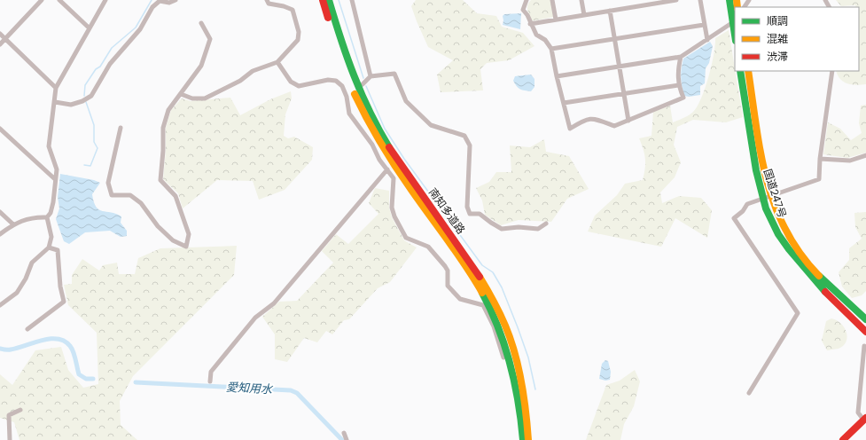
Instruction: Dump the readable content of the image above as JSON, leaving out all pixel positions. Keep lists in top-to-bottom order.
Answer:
{
  "streets": {
    "main road": ["国道247号", "南知多道路"]
  },
  "water": ["愛知用水"],
  "legend": ["順調", "混雑", "渋滞"]
}
